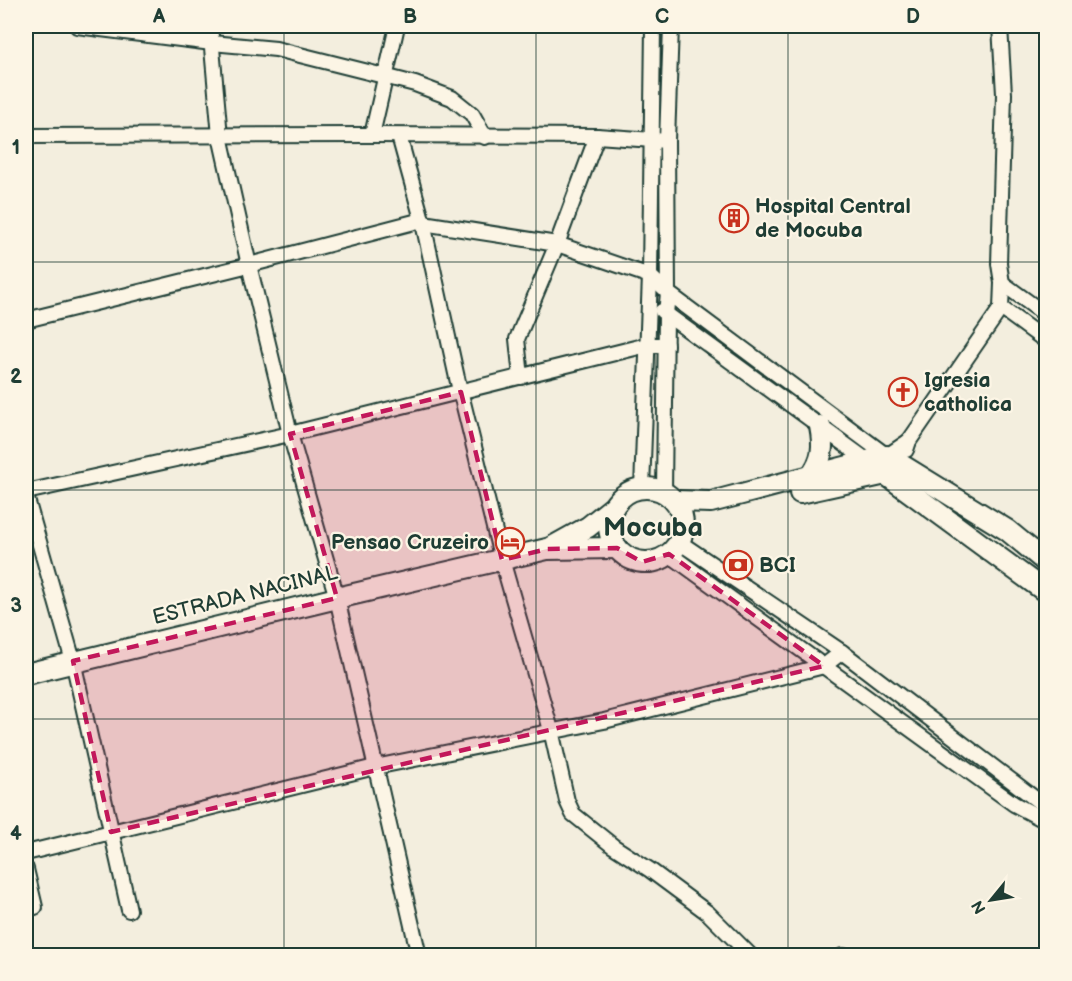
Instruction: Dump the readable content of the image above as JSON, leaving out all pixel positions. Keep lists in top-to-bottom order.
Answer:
{
  "streets": {
    "highway": ["ESTRADA NACINAL"]
  },
  "districts": ["Mocuba"],
  "places": {
    "building": ["Hospital Central de Mocuba"],
    "church": ["Igresia catholica"],
    "hotel": ["Pensao Cruzeiro"],
    "bank": ["BCI"]
  },
  "north": "bottom left",
  "grid": {
    "columns": [
      "A",
      "B",
      "C",
      "D"
    ],
    "rows": [
      "1",
      "2",
      "3",
      "4"
    ]
  }
}
